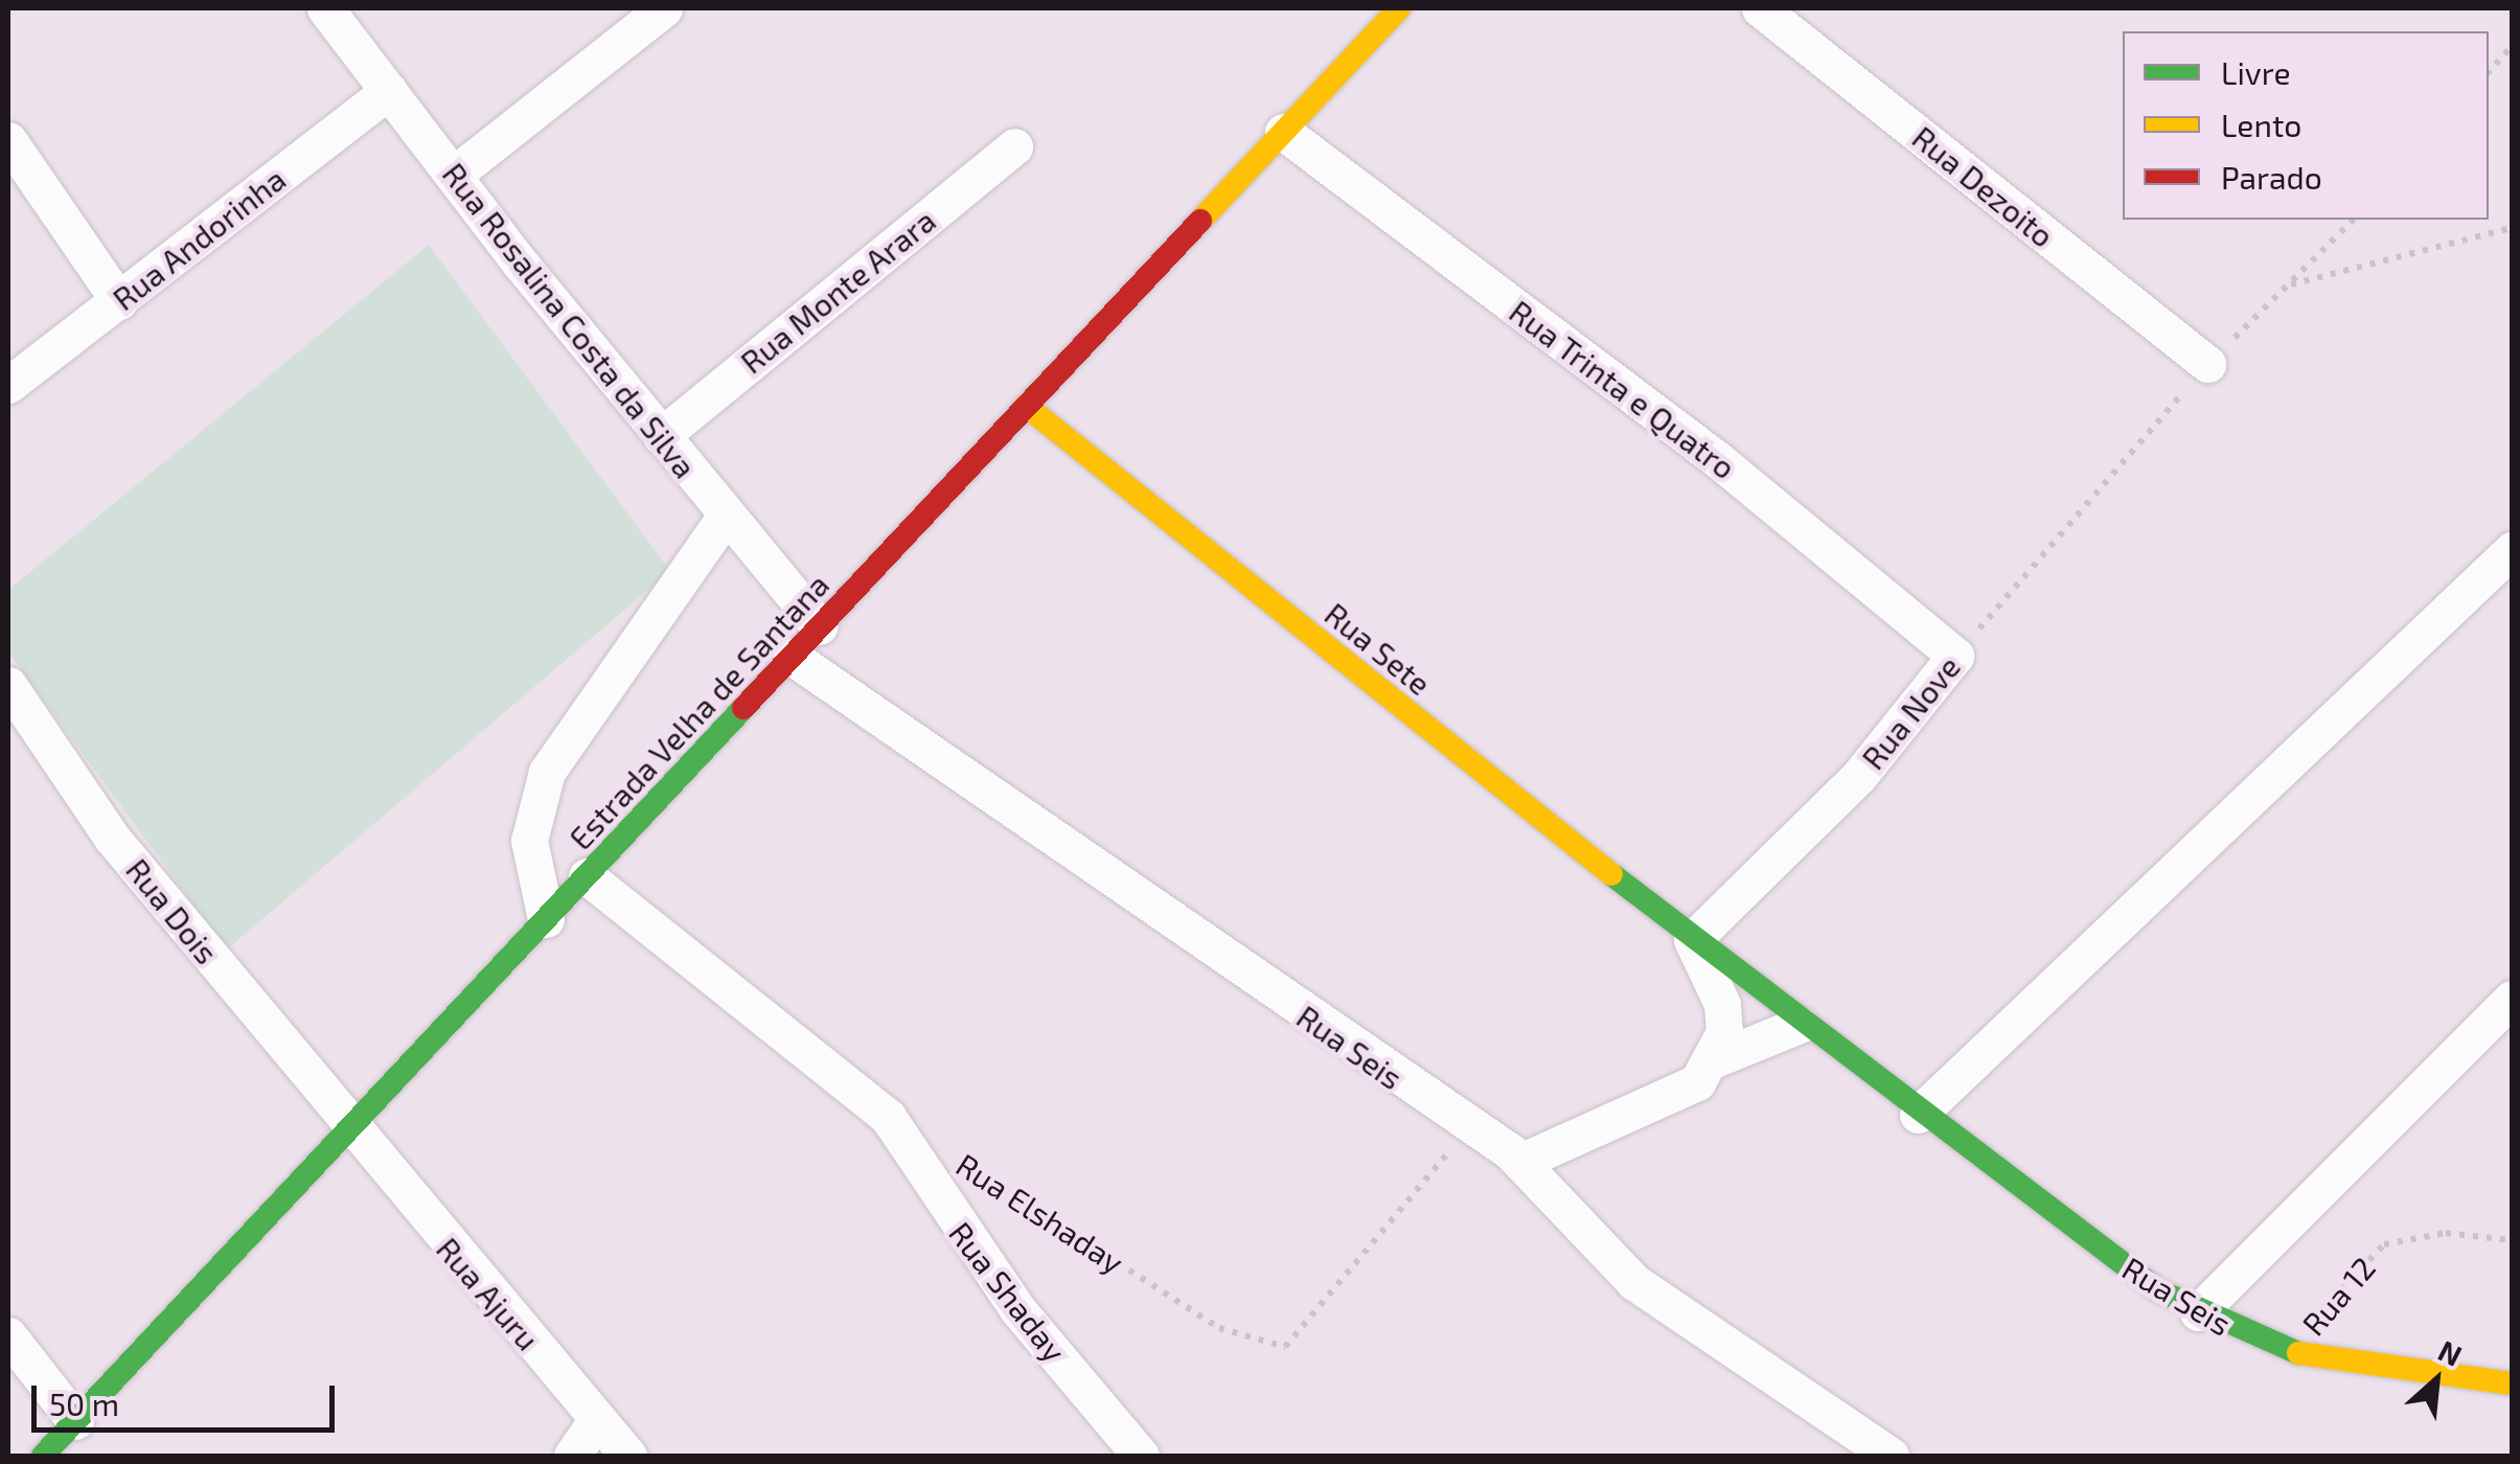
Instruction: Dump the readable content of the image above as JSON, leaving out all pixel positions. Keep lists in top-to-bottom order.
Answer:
{
  "streets": {
    "street": [
      "Rua Dezoito",
      "Rua Andorinha",
      "Rua Monte Arara",
      "Rua Rosalina Costa da Silva",
      "Rua Trinta e Quatro",
      "Rua Sete",
      "Estrada Velha de Santana",
      "Rua Nove",
      "Rua Dois",
      "Rua Seis",
      "Rua Shaday",
      "Rua Ajuru"
    ],
    "path": ["Rua Elshaday", "Rua 12"]
  },
  "crossings": [
    ["Rua Dezoito", "Rua Nove"],
    ["Rua Andorinha", "Rua Rosalina Costa da Silva"],
    ["Rua Monte Arara", "Rua Rosalina Costa da Silva"],
    ["Rua Rosalina Costa da Silva", "Estrada Velha de Santana"],
    ["Rua Trinta e Quatro", "Estrada Velha de Santana"],
    ["Rua Trinta e Quatro", "Rua Nove"],
    ["Rua Sete", "Estrada Velha de Santana"],
    ["Rua Sete", "Rua Nove"],
    ["Rua Sete", "Rua Seis"],
    ["Estrada Velha de Santana", "Rua Dois"],
    ["Estrada Velha de Santana", "Rua Seis"],
    ["Estrada Velha de Santana", "Rua Shaday"],
    ["Estrada Velha de Santana", "Rua Ajuru"],
    ["Rua Nove", "Rua Seis"],
    ["Rua Dois", "Rua Ajuru"],
    ["Rua Seis", "Rua Elshaday"],
    ["Rua Seis", "Rua 12"]
  ],
  "legend": ["Livre", "Lento", "Parado"],
  "scale_bar": "50 m",
  "north": "top right"
}
